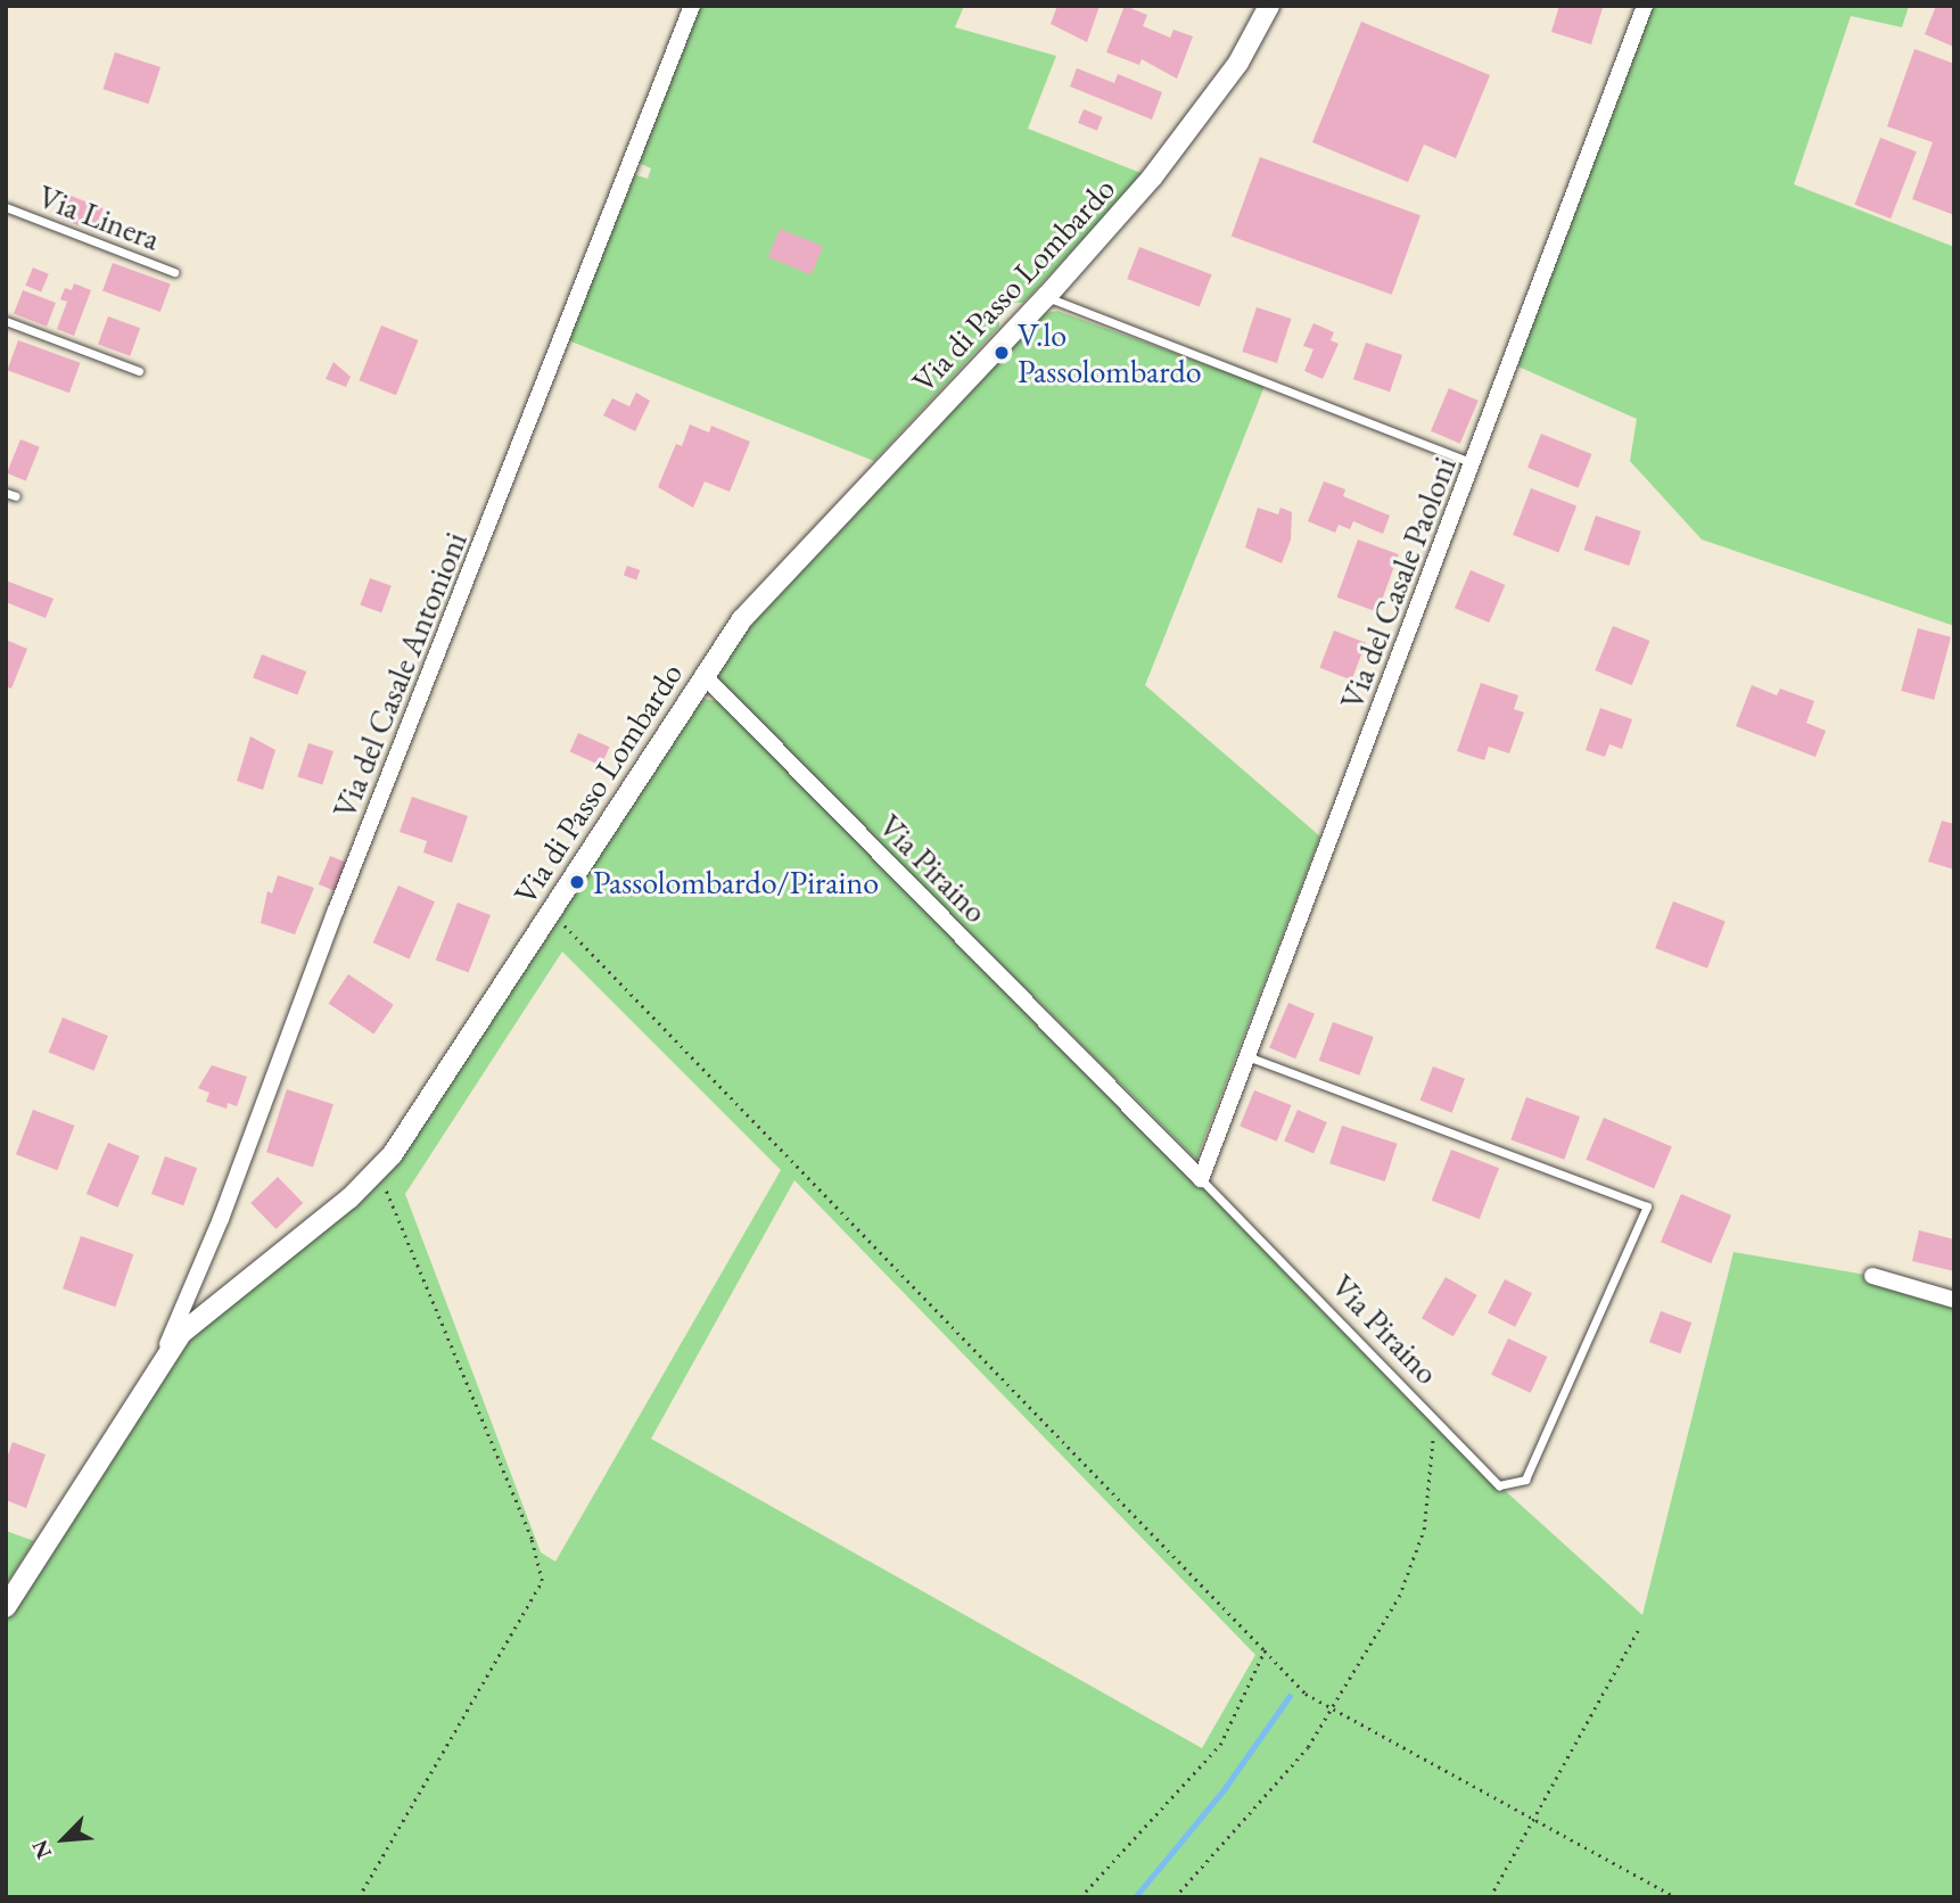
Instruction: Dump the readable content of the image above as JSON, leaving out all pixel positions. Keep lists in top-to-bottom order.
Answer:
{
  "streets": {
    "street": [
      "Via di Passo Lombardo",
      "Via del Casale Paoloni",
      "Via del Casale Antonioni",
      "Via Piraino"
    ],
    "lane": ["Via Linera"]
  },
  "crossings": [
    ["Via di Passo Lombardo", "Via del Casale Antonioni"],
    ["Via di Passo Lombardo", "Via Piraino"],
    ["Via del Casale Paoloni", "Via Piraino"]
  ],
  "places": ["V.lo Passolombardo", "Passolombardo/Piraino"],
  "north": "bottom left"
}
